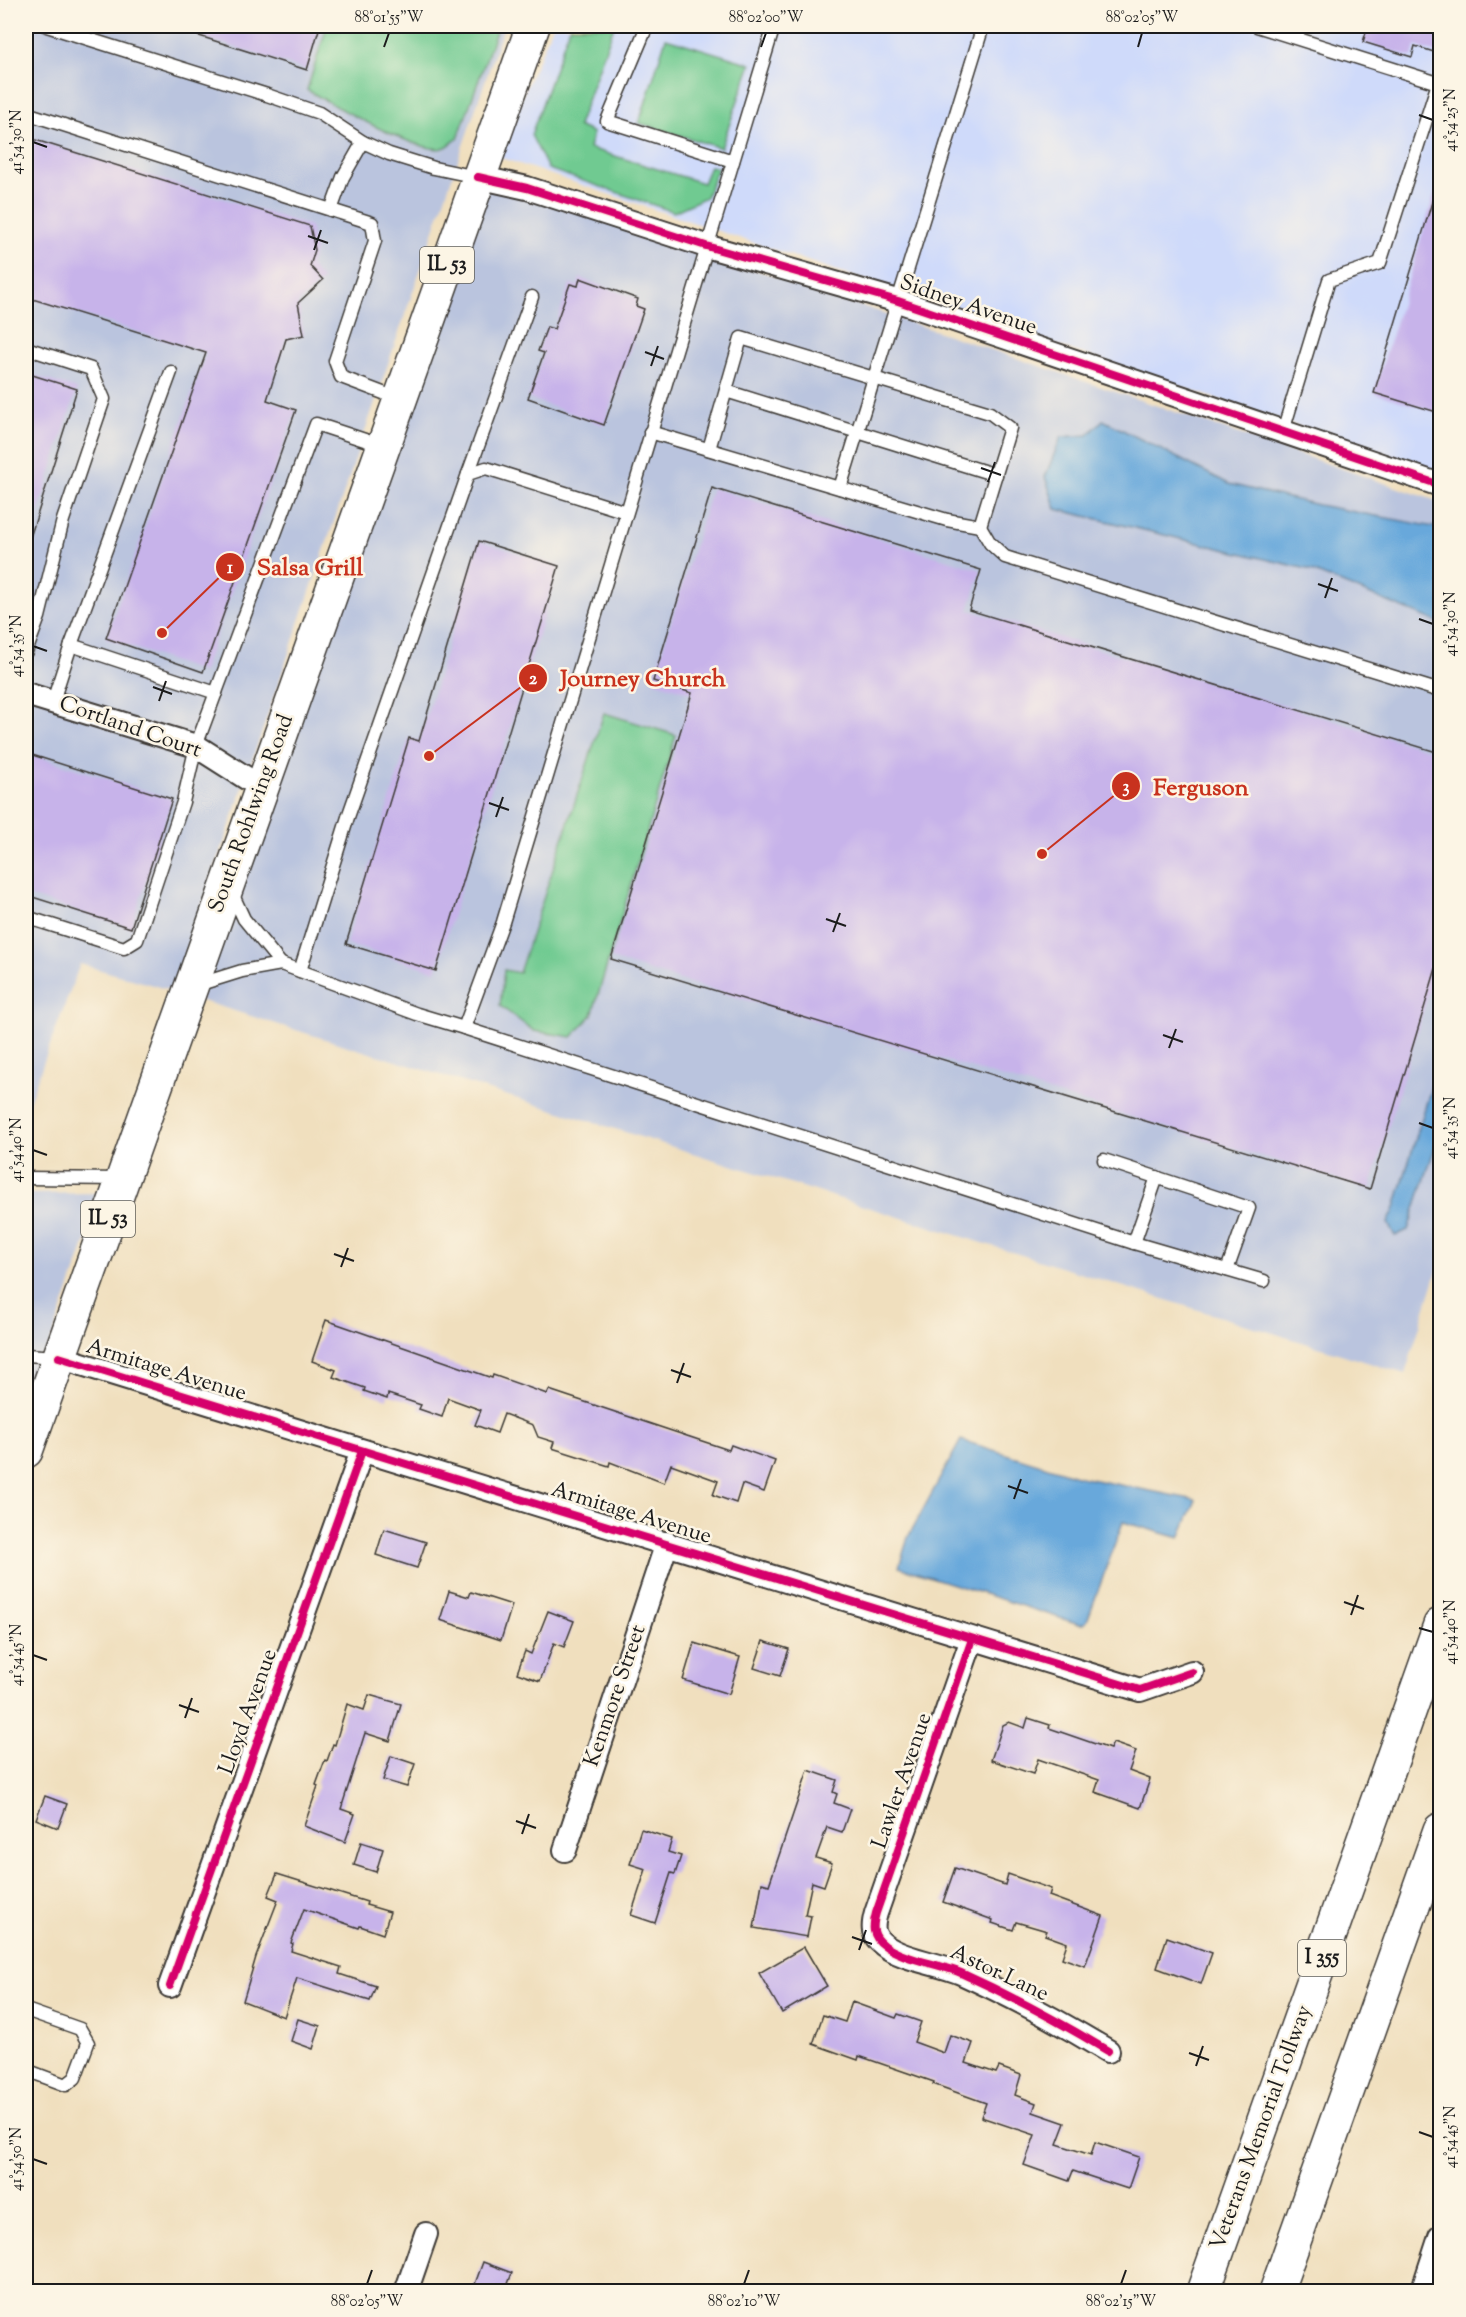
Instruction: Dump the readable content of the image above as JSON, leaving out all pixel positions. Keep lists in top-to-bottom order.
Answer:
{
  "streets": {
    "main road": [
      "IL 53",
      "South Rohlwing Road",
      "I 355",
      "Veterans Memorial Tollway"
    ],
    "street": [
      "Sidney Avenue",
      "Cortland Court",
      "Armitage Avenue",
      "Kenmore Street",
      "Lloyd Avenue",
      "Lawler Avenue",
      "Astor Lane"
    ]
  },
  "crossings": [
    ["IL 53", "Sidney Avenue"],
    ["IL 53", "South Rohlwing Road"],
    ["Sidney Avenue", "South Rohlwing Road"],
    ["Cortland Court", "South Rohlwing Road"],
    ["South Rohlwing Road", "Armitage Avenue"],
    ["Armitage Avenue", "Kenmore Street"],
    ["Armitage Avenue", "Lloyd Avenue"],
    ["Armitage Avenue", "Lawler Avenue"],
    ["Lawler Avenue", "Astor Lane"]
  ],
  "places": ["Salsa Grill", "Journey Church", "Ferguson"],
  "coordinates": [
    "88°01'55\"W",
    "88°02'00\"W",
    "88°02'05\"W",
    "41°54'25\"N",
    "41°54'30\"N",
    "41°54'35\"N",
    "41°54'40\"N",
    "41°54'45\"N",
    "41°54'50\"N",
    "88°02'10\"W",
    "88°02'15\"W"
  ]
}
